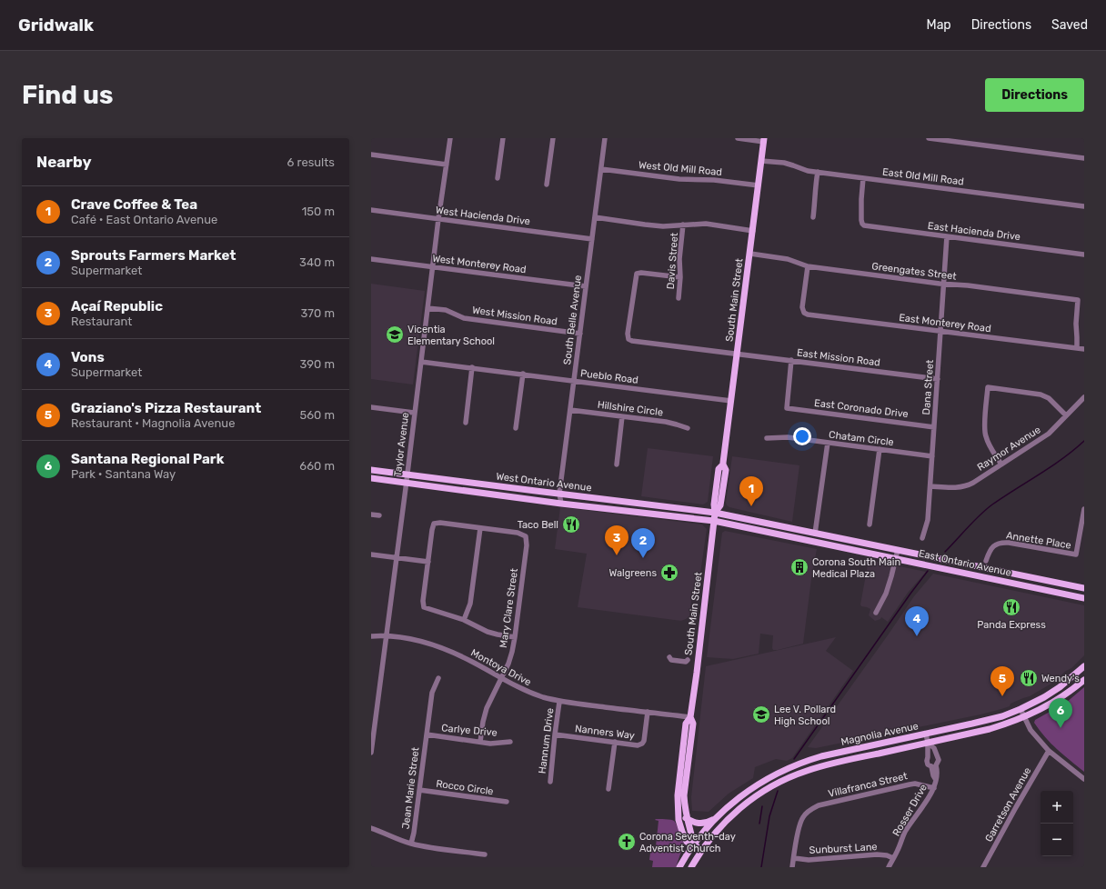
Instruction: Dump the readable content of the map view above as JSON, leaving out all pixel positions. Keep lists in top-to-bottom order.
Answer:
{
  "streets": {
    "main road": [
      "South Main Street",
      "West Ontario Avenue",
      "East Ontario Avenue",
      "Magnolia Avenue"
    ],
    "street": [
      "West Old Mill Road",
      "East Old Mill Road",
      "West Hacienda Drive",
      "East Hacienda Drive",
      "Davis Street",
      "West Monterey Road",
      "Greengates Street",
      "West Mission Road",
      "South Belle Avenue",
      "East Monterey Road",
      "East Mission Road",
      "Pueblo Road",
      "Dana Street",
      "Hillshire Circle",
      "East Coronado Drive",
      "Chatam Circle",
      "Taylor Avenue",
      "Raymor Avenue",
      "Annette Place",
      "Mary Clare Street",
      "Montoya Drive",
      "Carlye Drive",
      "Nanners Way",
      "Hannum Drive",
      "Villafranca Street",
      "Rocco Circle",
      "Jean Marie Street",
      "Garretson Avenue",
      "Rosser Drive",
      "Sunburst Lane"
    ]
  },
  "crossings": [
    ["West Old Mill Road", "South Main Street"],
    ["West Old Mill Road", "South Belle Avenue"],
    ["East Old Mill Road", "East Hacienda Drive"],
    ["East Old Mill Road", "South Main Street"],
    ["West Hacienda Drive", "South Belle Avenue"],
    ["West Hacienda Drive", "Taylor Avenue"],
    ["East Hacienda Drive", "Dana Street"],
    ["Davis Street", "East Mission Road"],
    ["West Monterey Road", "South Belle Avenue"],
    ["West Monterey Road", "Taylor Avenue"],
    ["Greengates Street", "South Main Street"],
    ["Greengates Street", "East Monterey Road"],
    ["Greengates Street", "Dana Street"],
    ["South Main Street", "East Mission Road"],
    ["South Main Street", "Pueblo Road"],
    ["South Main Street", "West Ontario Avenue"],
    ["South Main Street", "East Ontario Avenue"],
    ["South Main Street", "Montoya Drive"],
    ["South Main Street", "Magnolia Avenue"],
    ["West Mission Road", "South Belle Avenue"],
    ["West Mission Road", "Taylor Avenue"],
    ["South Belle Avenue", "Pueblo Road"],
    ["South Belle Avenue", "Hillshire Circle"],
    ["South Belle Avenue", "West Ontario Avenue"],
    ["East Monterey Road", "Dana Street"],
    ["East Mission Road", "Dana Street"],
    ["East Mission Road", "East Coronado Drive"],
    ["Pueblo Road", "Taylor Avenue"],
    ["Dana Street", "East Coronado Drive"],
    ["Dana Street", "Chatam Circle"],
    ["Dana Street", "Raymor Avenue"],
    ["Taylor Avenue", "West Ontario Avenue"],
    ["Taylor Avenue", "Montoya Drive"],
    ["West Ontario Avenue", "East Ontario Avenue"],
    ["Mary Clare Street", "Montoya Drive"],
    ["Mary Clare Street", "Carlye Drive"],
    ["Montoya Drive", "Nanners Way"],
    ["Montoya Drive", "Hannum Drive"],
    ["Carlye Drive", "Jean Marie Street"],
    ["Nanners Way", "Hannum Drive"],
    ["Magnolia Avenue", "Rosser Drive"],
    ["Villafranca Street", "Rosser Drive"],
    ["Villafranca Street", "Sunburst Lane"],
    ["Rocco Circle", "Jean Marie Street"],
    ["Rosser Drive", "Sunburst Lane"]
  ],
  "places": {
    "school or university": ["Vicentia Elementary School", "Lee V. Pollard High School"],
    "restaurant": ["Taco Bell", "Panda Express", "Wendy's"],
    "building": ["Corona South Main Medical Plaza"],
    "pharmacy": ["Walgreens"],
    "church": ["Corona Seventh-day Adventist Church"]
  },
  "page": {
    "header": "Gridwalk",
    "nav": ["Map", "Directions", "Saved"],
    "buttons": "Directions",
    "title": "Find us",
    "heading": ["Nearby", "6 results"],
    "list": [
      {
        "mark": "1",
        "name": "Crave Coffee & Tea",
        "note": "Café · East Ontario Avenue",
        "value": "150 m"
      },
      {
        "mark": "2",
        "name": "Sprouts Farmers Market",
        "note": "Supermarket",
        "value": "340 m"
      },
      {
        "mark": "3",
        "name": "Açaí Republic",
        "note": "Restaurant",
        "value": "370 m"
      },
      {
        "mark": "4",
        "name": "Vons",
        "note": "Supermarket",
        "value": "390 m"
      },
      {
        "mark": "5",
        "name": "Graziano's Pizza Restaurant",
        "note": "Restaurant · Magnolia Avenue",
        "value": "560 m"
      },
      {
        "mark": "6",
        "name": "Santana Regional Park",
        "note": "Park · Santana Way",
        "value": "660 m"
      }
    ],
    "pins": [
      "1",
      "3",
      "2",
      "4",
      "5",
      "6"
    ],
    "map_buttons": ["+", "−"]
  }
}
